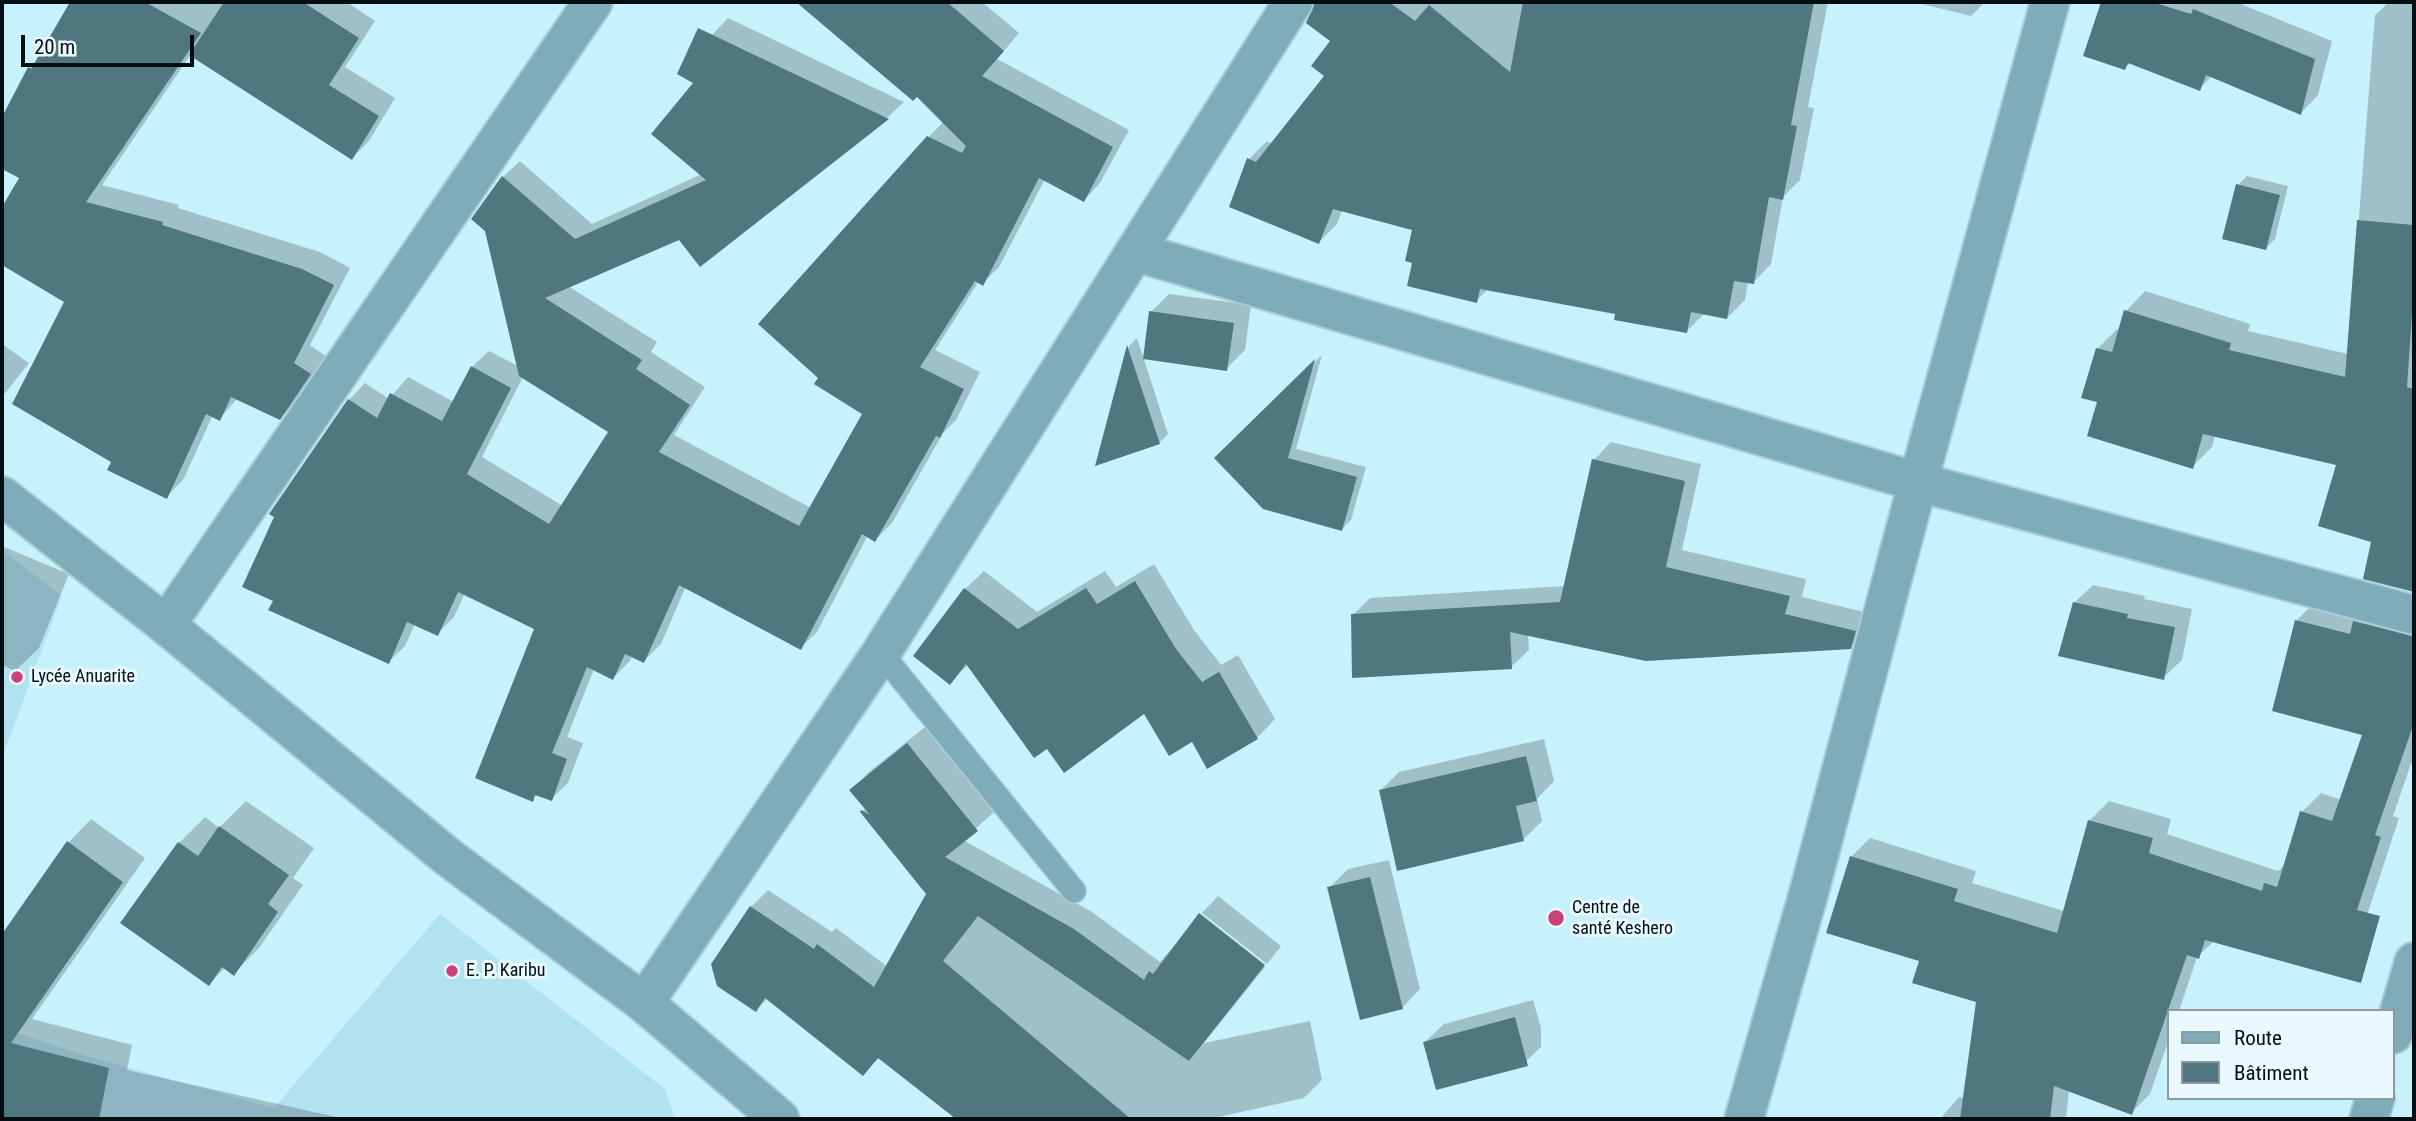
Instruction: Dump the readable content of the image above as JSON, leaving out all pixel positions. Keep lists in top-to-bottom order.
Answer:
{
  "places": ["Lycée Anuarite", "Centre de santé Keshero", "E. P. Karibu"],
  "legend": ["Route", "Bâtiment"],
  "scale_bar": "20 m"
}
